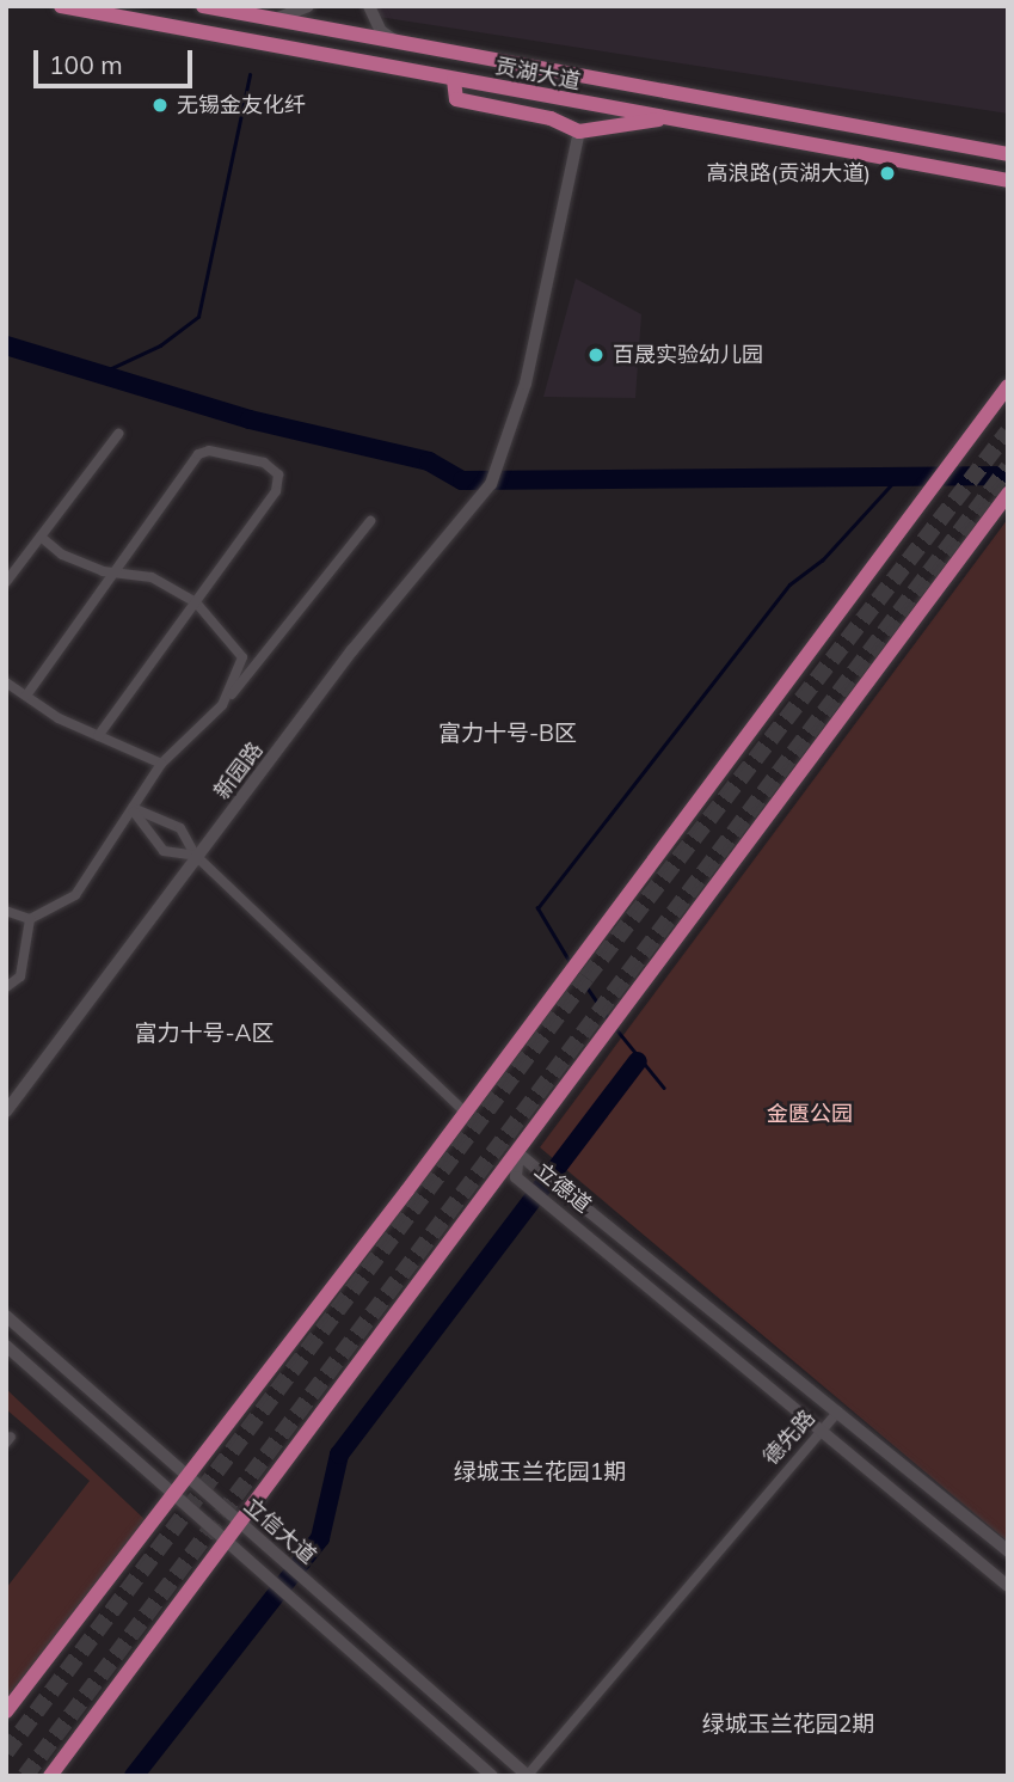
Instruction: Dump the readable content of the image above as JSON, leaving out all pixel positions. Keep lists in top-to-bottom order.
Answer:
{
  "streets": {
    "main road": ["贡湖大道"],
    "street": [
      "新园路",
      "立德道",
      "德先路",
      "立信大道"
    ]
  },
  "crossings": [
    ["立德道", "德先路"],
    ["德先路", "立信大道"]
  ],
  "districts": [
    "富力十号-B区",
    "富力十号-A区",
    "绿城玉兰花园1期",
    "绿城玉兰花园2期"
  ],
  "parks": ["金匮公园"],
  "places": ["无锡金友化纤", "高浪路(贡湖大道)", "百晟实验幼儿园"],
  "scale_bar": "100 m"
}
